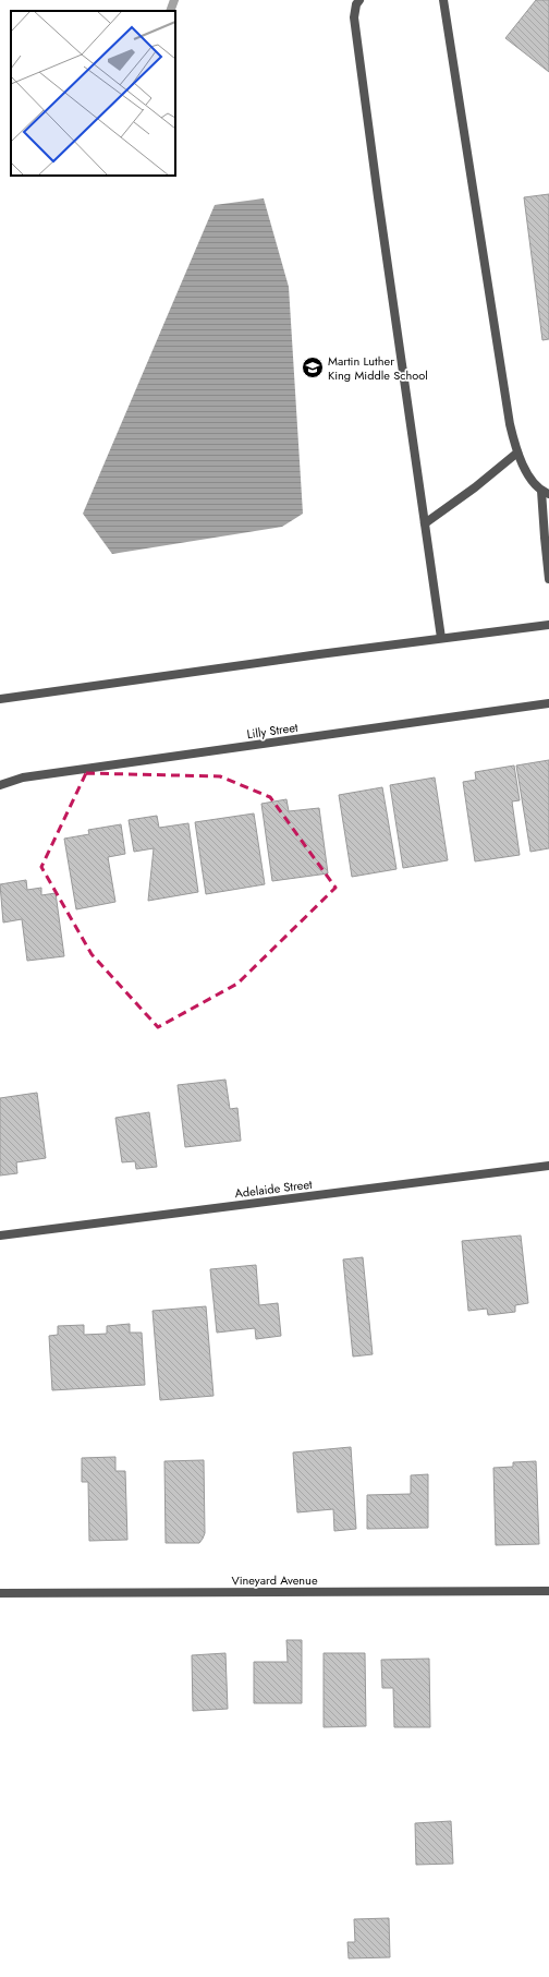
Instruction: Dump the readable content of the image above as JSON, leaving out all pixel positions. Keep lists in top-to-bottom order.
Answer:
{
  "streets": {
    "street": ["Lilly Street", "Adelaide Street", "Vineyard Avenue"]
  },
  "places": {
    "school or university": ["Martin Luther King Middle School"]
  }
}
